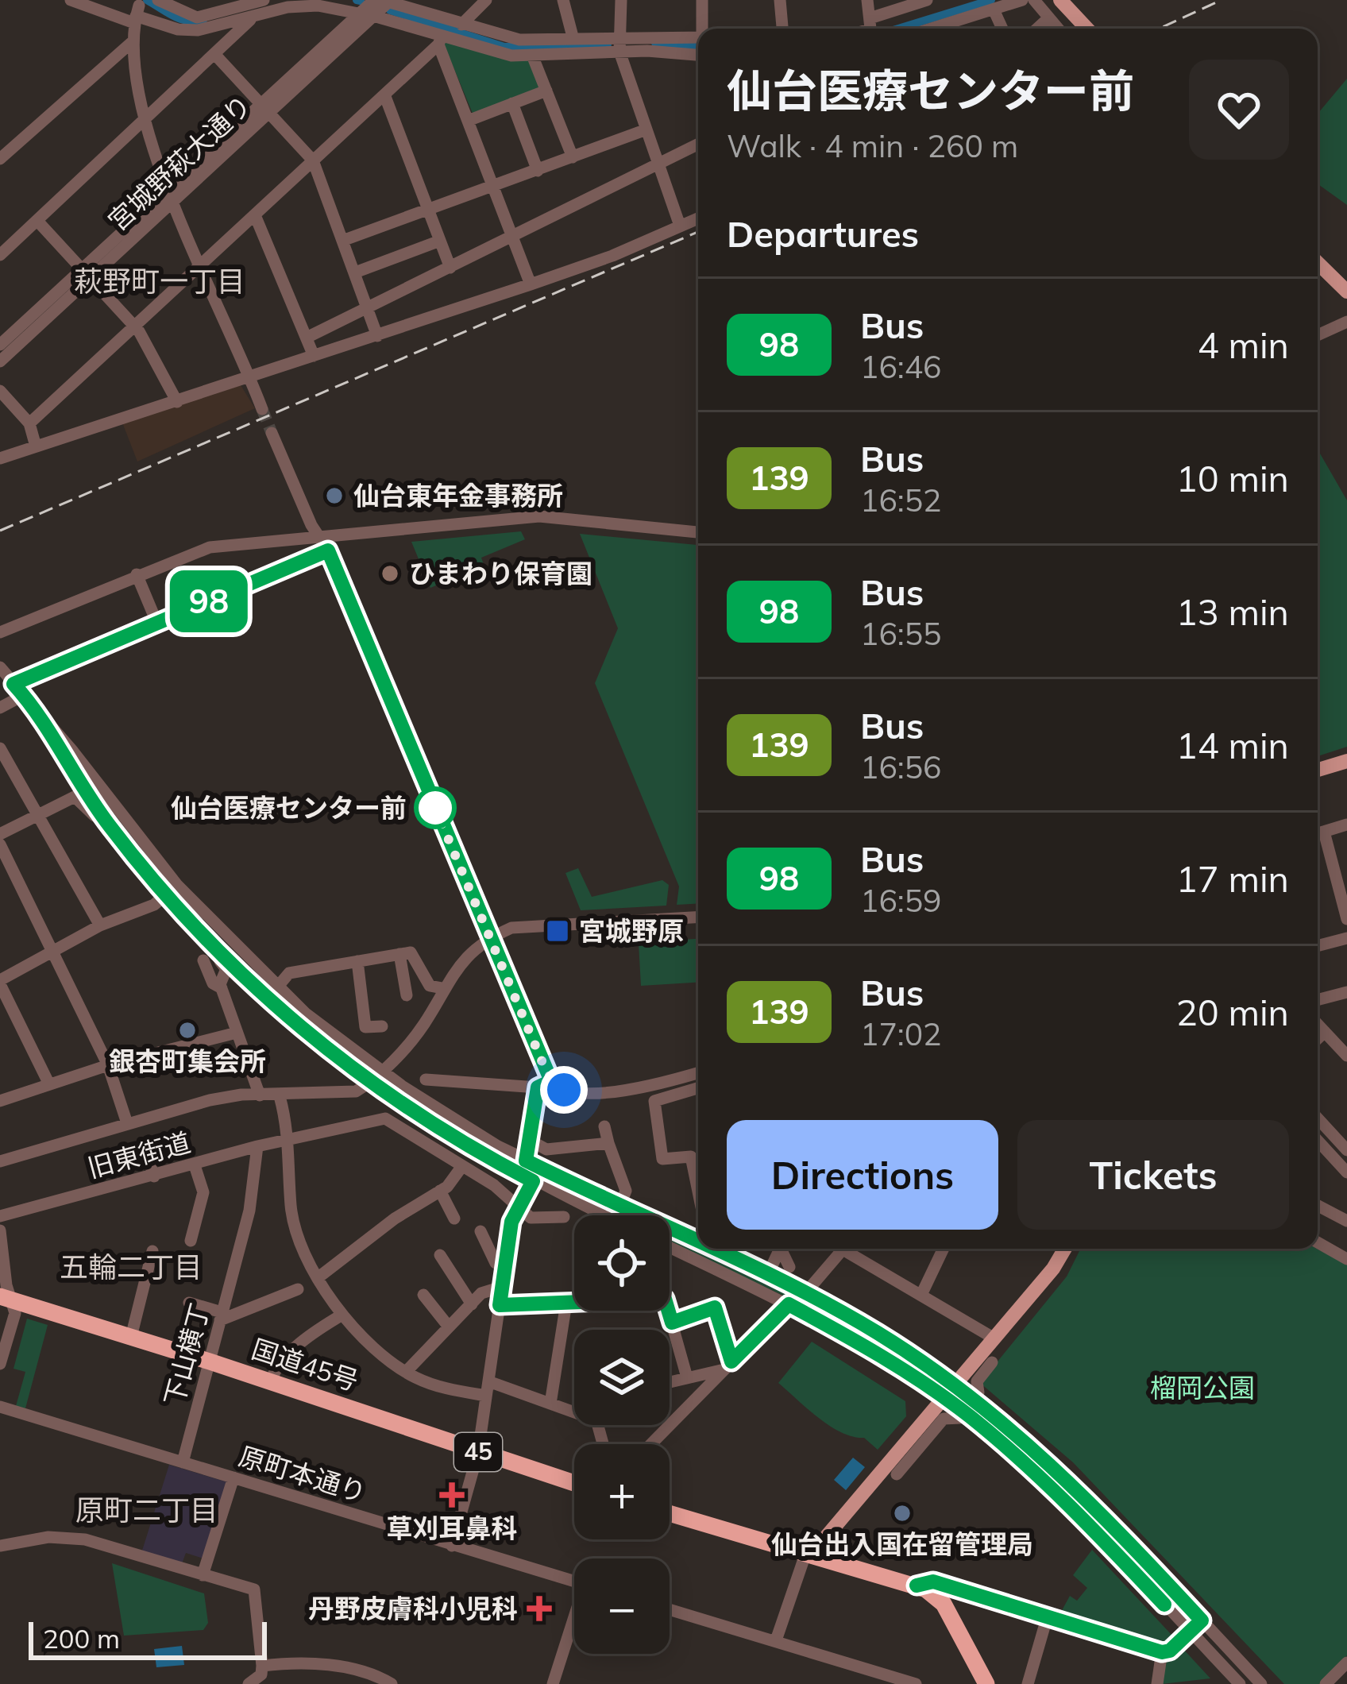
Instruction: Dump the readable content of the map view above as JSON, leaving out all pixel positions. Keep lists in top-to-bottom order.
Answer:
{
  "streets": {
    "highway": ["国道45号", "45"],
    "street": [
      "宮城野萩大通り",
      "旧東街道",
      "下山横丁",
      "原町本通り"
    ]
  },
  "crossings": [
    ["旧東街道", "下山横丁"],
    ["下山横丁", "国道45号"],
    ["下山横丁", "原町本通り"]
  ],
  "districts": ["萩野町一丁目", "五輪二丁目", "原町二丁目"],
  "parks": ["榴岡公園"],
  "places": {
    "other": [
      "仙台東年金事務所",
      "ひまわり保育園",
      "仙台医療センター前",
      "銀杏町集会所",
      "仙台出入国在留管理局"
    ],
    "transit": ["宮城野原"],
    "health": ["草刈耳鼻科", "丹野皮膚科小児科"]
  },
  "lines": ["bus line 98"],
  "scale_bar": "200 m",
  "page": {
    "on_map": "98",
    "heading": [
      ["仙台医療センター前", "Walk · 4 min · 260 m"],
      "Departures"
    ],
    "list": [
      {
        "mark": "98",
        "name": "Bus",
        "note": "16:46",
        "value": "4 min"
      },
      {
        "mark": "139",
        "name": "Bus",
        "note": "16:52",
        "value": "10 min"
      },
      {
        "mark": "98",
        "name": "Bus",
        "note": "16:55",
        "value": "13 min"
      },
      {
        "mark": "139",
        "name": "Bus",
        "note": "16:56",
        "value": "14 min"
      },
      {
        "mark": "98",
        "name": "Bus",
        "note": "16:59",
        "value": "17 min"
      },
      {
        "mark": "139",
        "name": "Bus",
        "note": "17:02",
        "value": "20 min"
      }
    ],
    "buttons": ["Directions", "Tickets"],
    "map_buttons": ["+", "−"],
    "scale": "200 m"
  }
}
